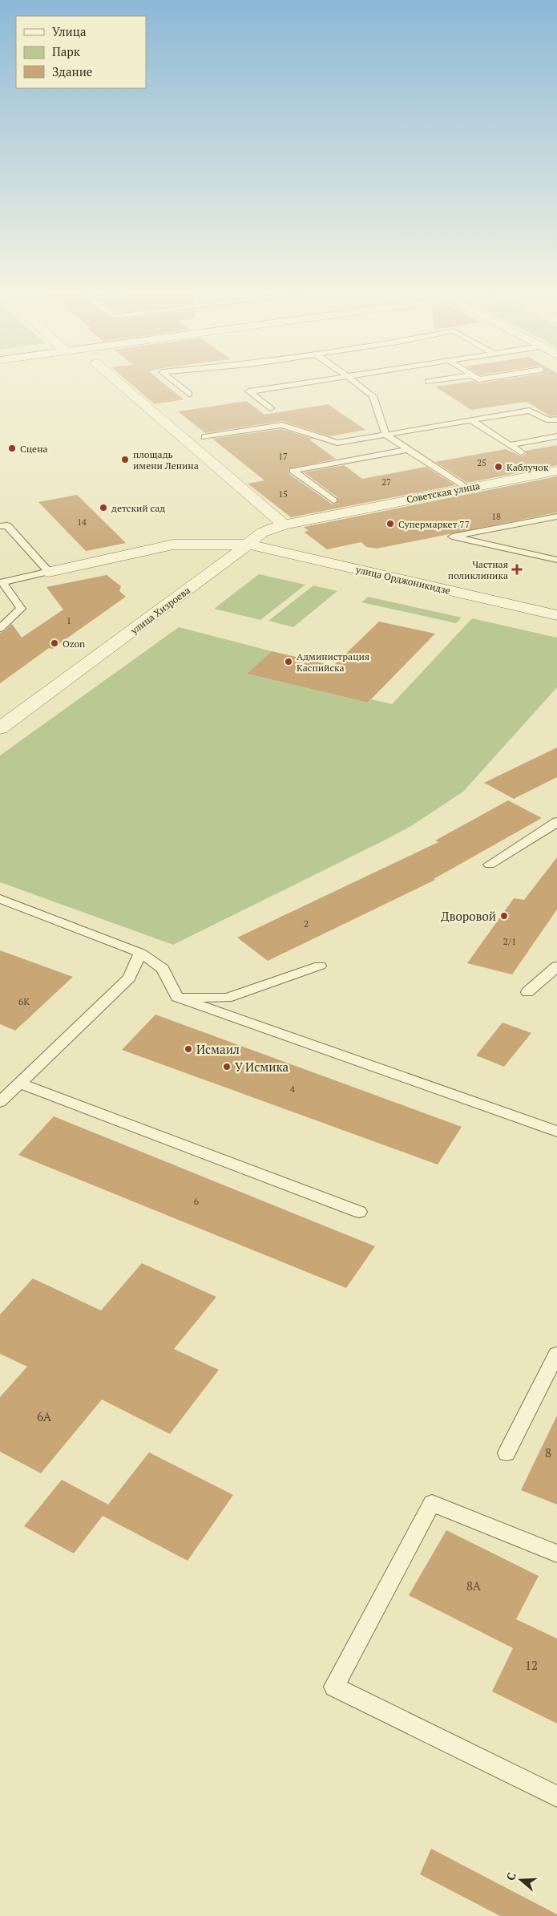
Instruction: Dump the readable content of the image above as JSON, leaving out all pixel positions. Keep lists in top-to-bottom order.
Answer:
{
  "streets": {
    "street": ["Советская улица", "улица Орджоникидзе", "улица Хизроева"]
  },
  "crossings": [
    ["Советская улица", "улица Хизроева"],
    ["улица Орджоникидзе", "улица Хизроева"]
  ],
  "places": {
    "other": [
      "Сцена",
      "площадь имени Ленина",
      "Каблучок",
      "детский сад",
      "Супермаркет 77",
      "Ozon",
      "Администрация Каспийска",
      "Дворовой",
      "Исмаил",
      "У Исмика"
    ],
    "health": ["Частная поликлиника"]
  },
  "house_numbers": [
    "17",
    "25",
    "27",
    "15",
    "18",
    "14",
    "1",
    "2",
    "2/1",
    "6К",
    "4",
    "6",
    "6А",
    "8",
    "8А",
    "12"
  ],
  "legend": ["Улица", "Парк", "Здание"],
  "north": "left"
}
